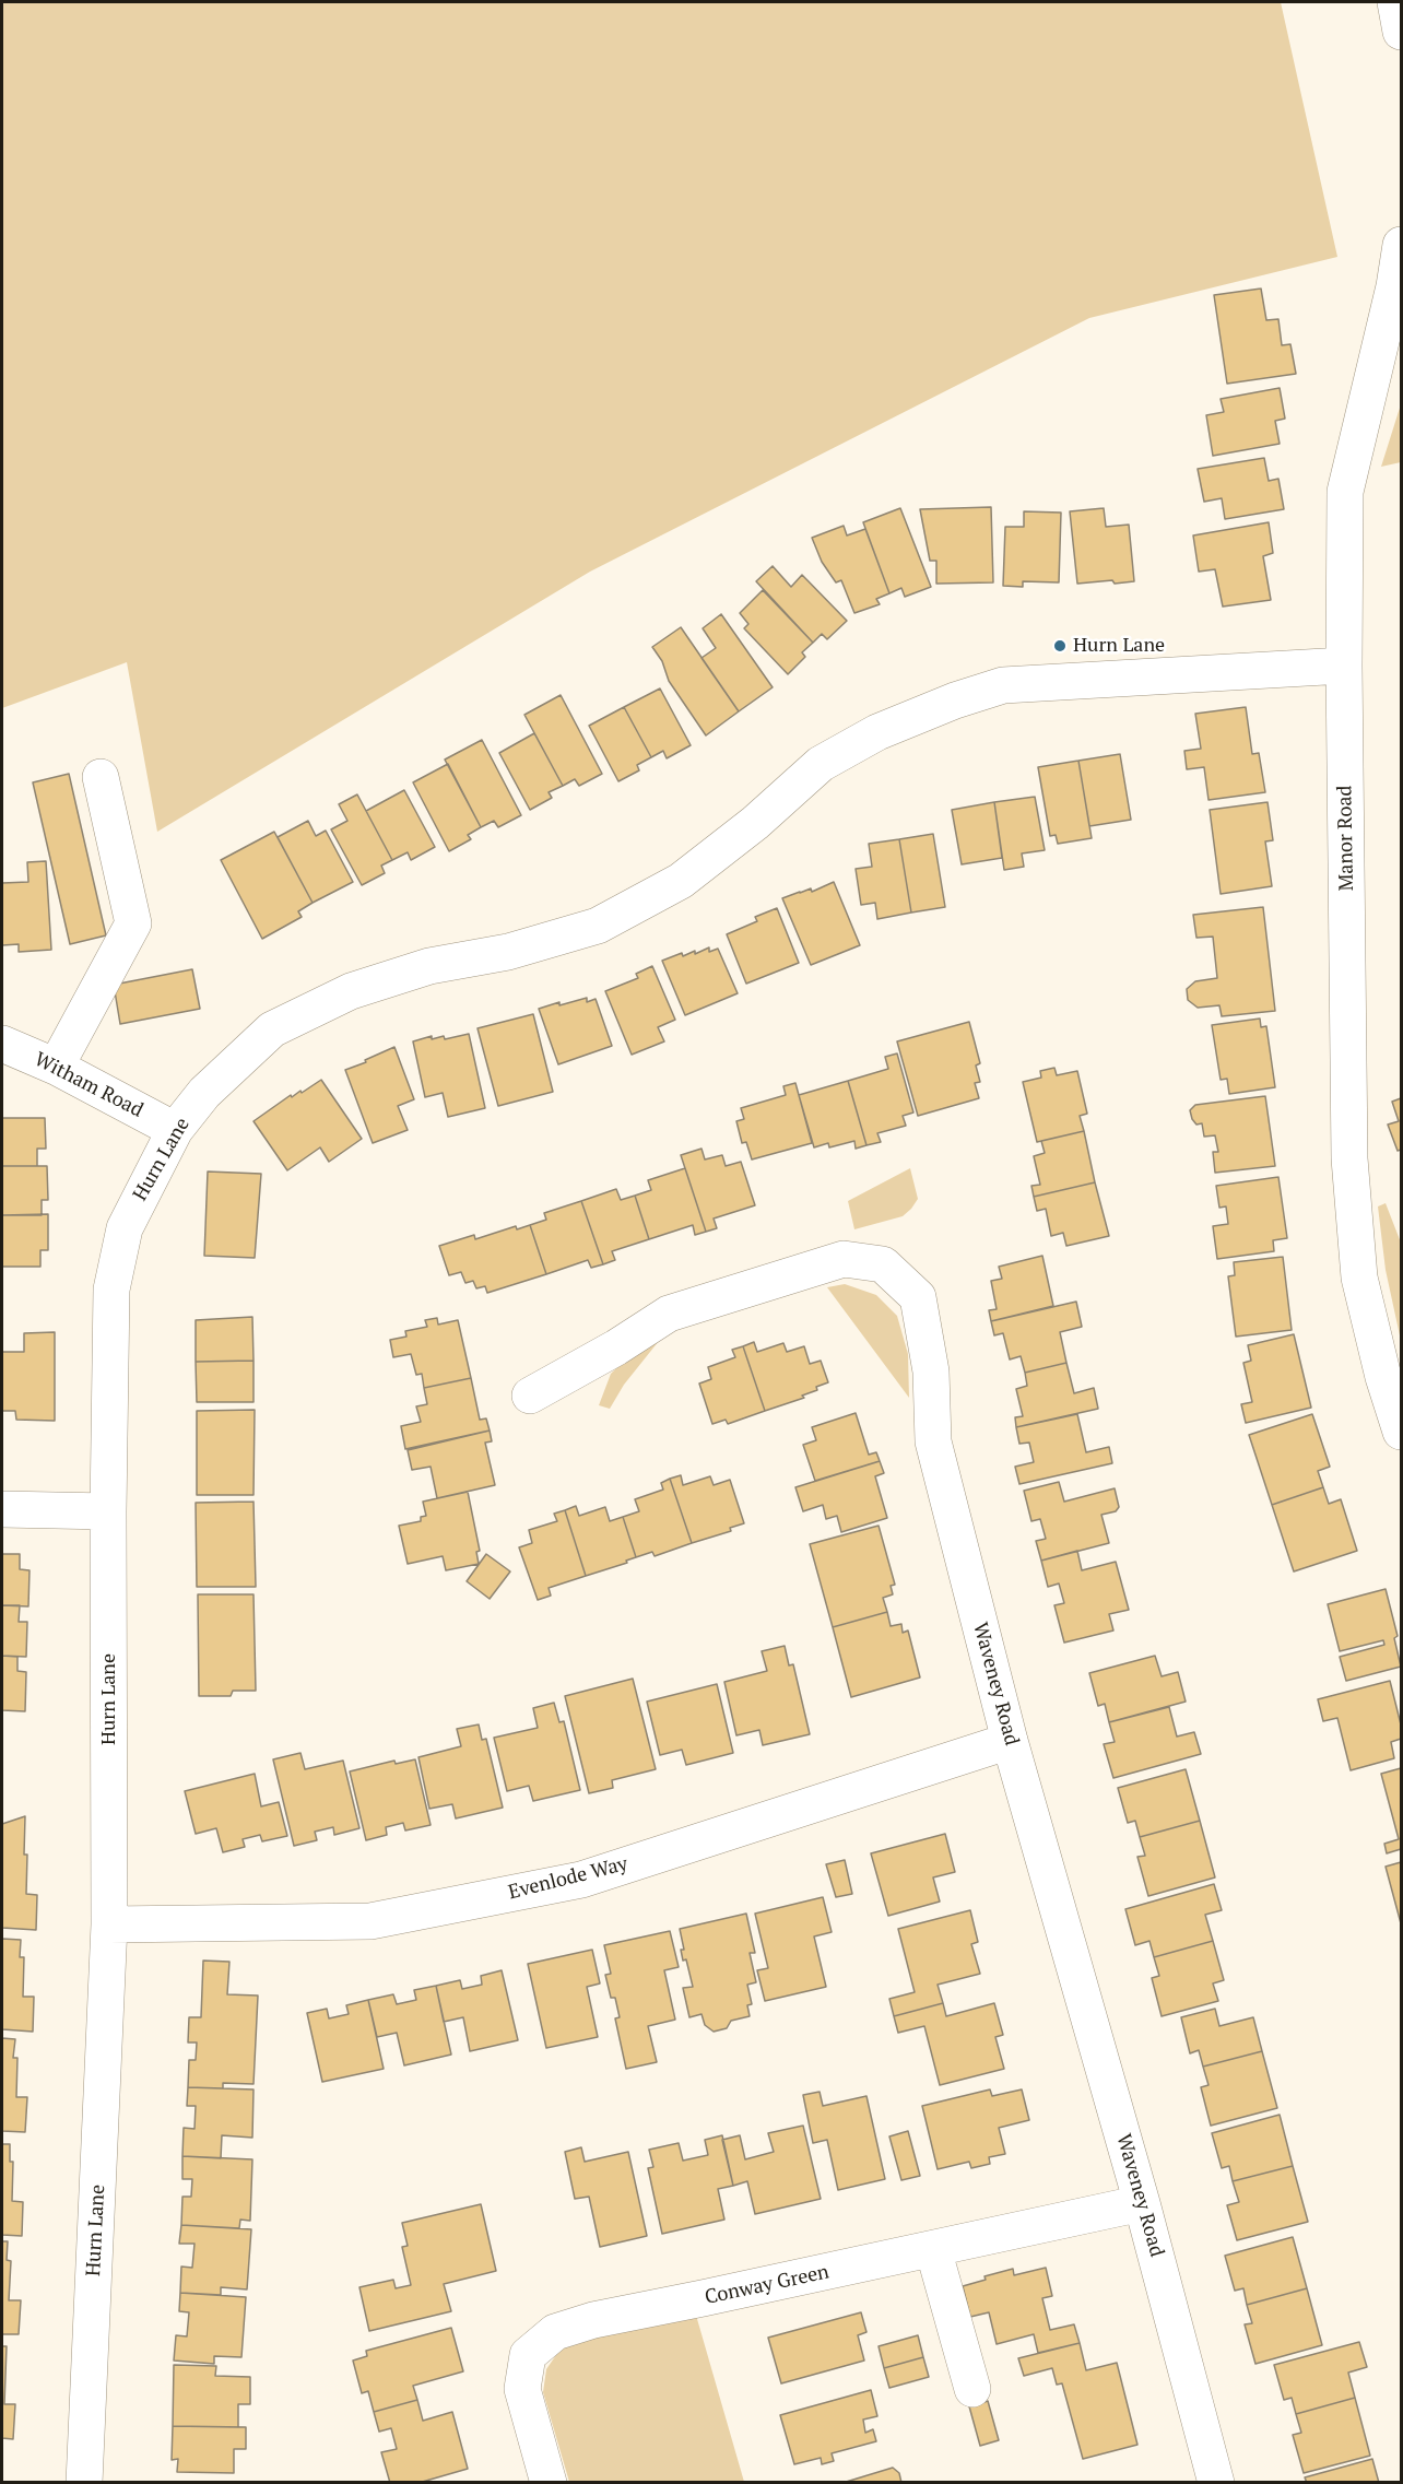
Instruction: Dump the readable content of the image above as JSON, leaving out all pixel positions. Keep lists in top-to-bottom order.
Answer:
{
  "streets": {
    "street": [
      "Manor Road",
      "Witham Road",
      "Hurn Lane",
      "Waveney Road",
      "Evenlode Way",
      "Conway Green"
    ]
  },
  "crossings": [
    ["Manor Road", "Hurn Lane"],
    ["Witham Road", "Hurn Lane"],
    ["Hurn Lane", "Evenlode Way"],
    ["Waveney Road", "Evenlode Way"],
    ["Waveney Road", "Conway Green"]
  ],
  "places": ["Hurn Lane"]
}
